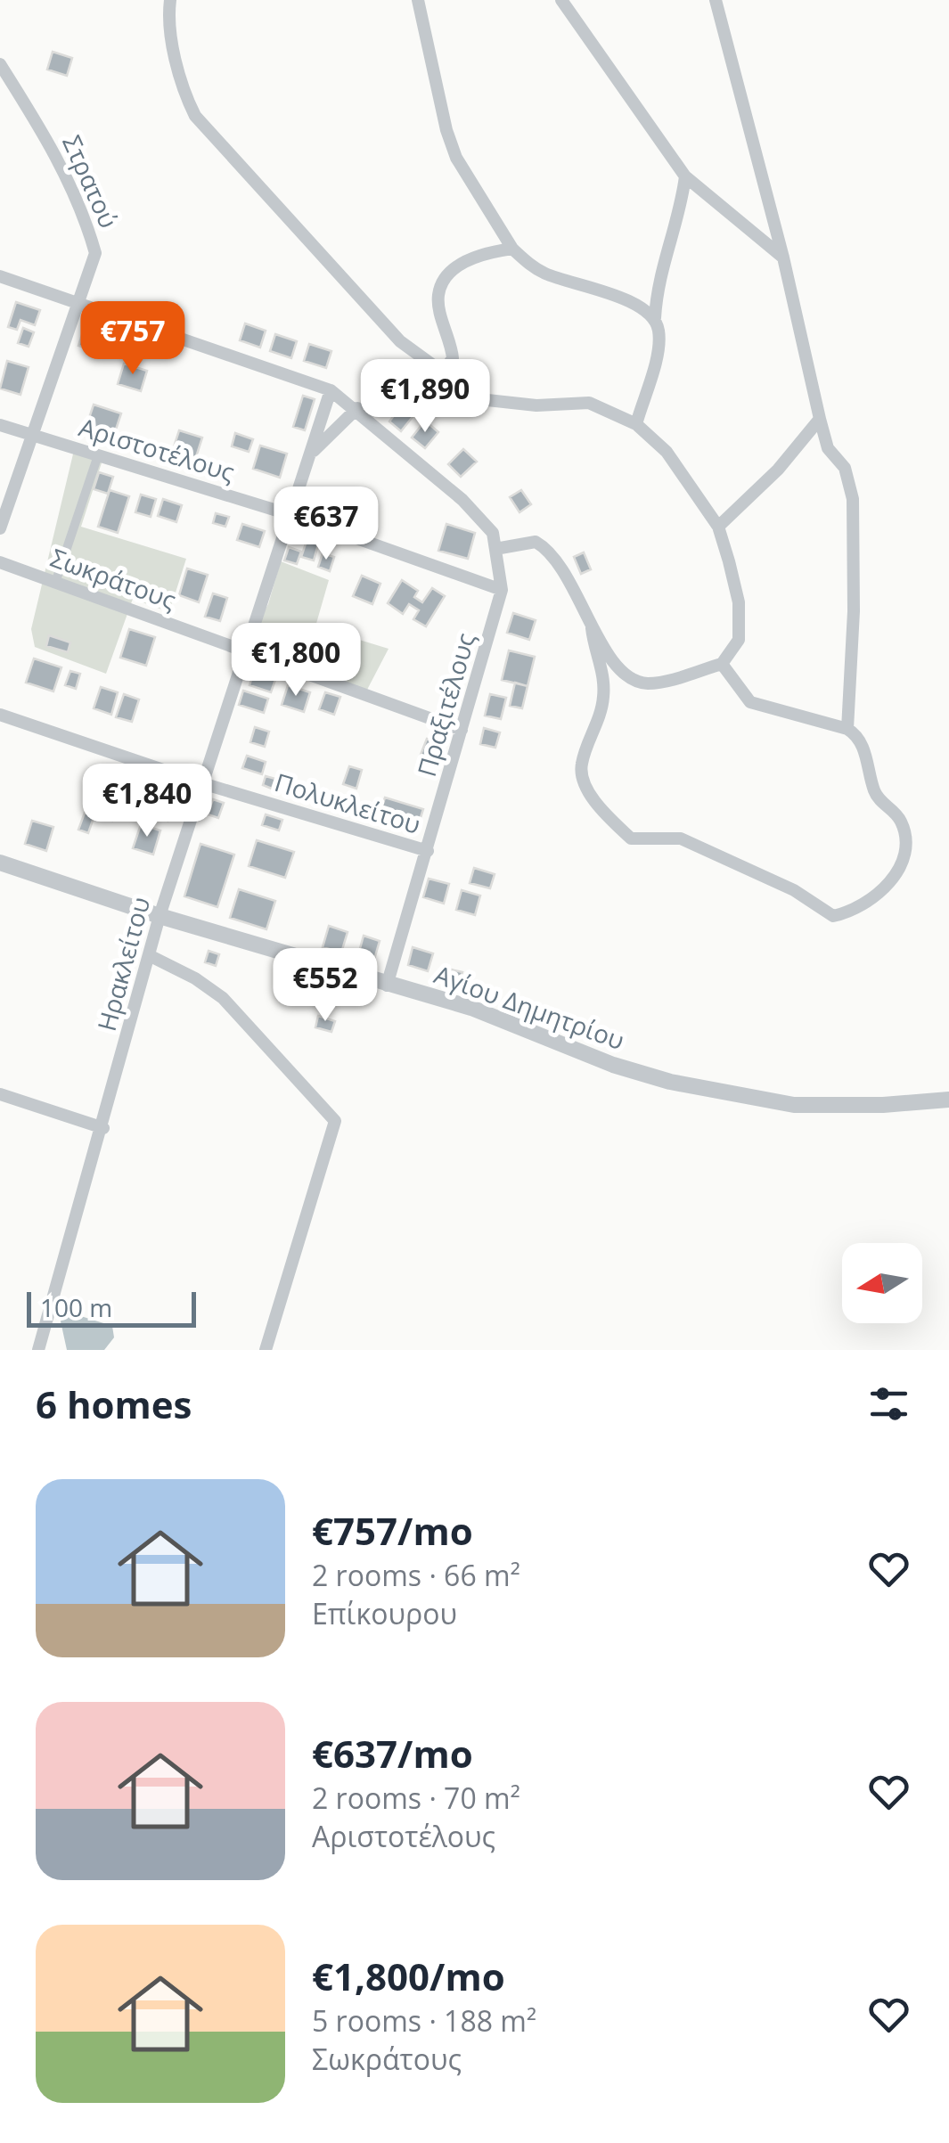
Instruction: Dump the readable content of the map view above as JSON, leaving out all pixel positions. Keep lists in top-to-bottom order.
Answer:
{
  "streets": {
    "street": [
      "Στρατού",
      "Αριστοτέλους",
      "Σωκράτους",
      "Πραξιτέλους",
      "Πολυκλείτου",
      "Ηρακλείτου",
      "Αγίου Δημητρίου"
    ]
  },
  "crossings": [
    ["Στρατού", "Αριστοτέλους"],
    ["Αριστοτέλους", "Πραξιτέλους"],
    ["Αριστοτέλους", "Ηρακλείτου"],
    ["Σωκράτους", "Πραξιτέλους"],
    ["Σωκράτους", "Ηρακλείτου"],
    ["Πραξιτέλους", "Πολυκλείτου"],
    ["Πραξιτέλους", "Αγίου Δημητρίου"],
    ["Πολυκλείτου", "Ηρακλείτου"],
    ["Ηρακλείτου", "Αγίου Δημητρίου"]
  ],
  "scale_bar": "100 m",
  "north": "left",
  "page": {
    "price": [
      "€757",
      "€1,890",
      "€637",
      "€1,800",
      "€1,840",
      "€552"
    ],
    "scale": "100 m",
    "heading": "6 homes",
    "list": [
      {
        "name": "€757/mo",
        "note": "2 rooms · 66 m² · Επίκουρου"
      },
      {
        "name": "€637/mo",
        "note": "2 rooms · 70 m² · Αριστοτέλους"
      },
      {
        "name": "€1,800/mo",
        "note": "5 rooms · 188 m² · Σωκράτους"
      }
    ]
  }
}
